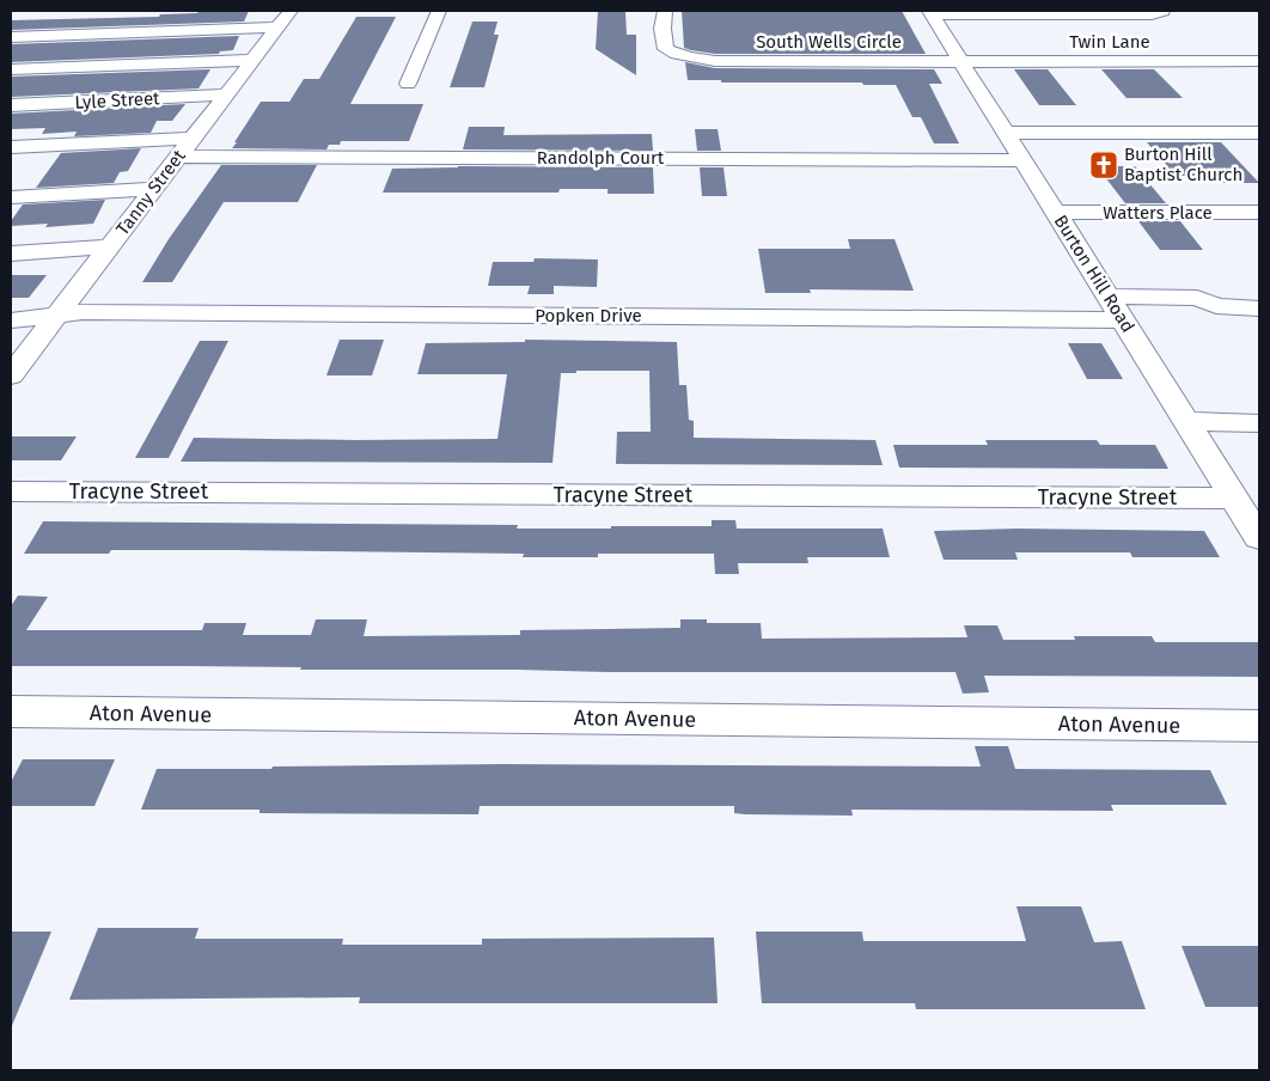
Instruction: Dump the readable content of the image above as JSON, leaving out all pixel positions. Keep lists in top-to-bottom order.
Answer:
{
  "streets": {
    "street": [
      "South Wells Circle",
      "Twin Lane",
      "Lyle Street",
      "Randolph Court",
      "Tanny Street",
      "Watters Place",
      "Burton Hill Road",
      "Popken Drive",
      "Tracyne Street",
      "Aton Avenue"
    ]
  },
  "crossings": [
    ["South Wells Circle", "Twin Lane"],
    ["South Wells Circle", "Burton Hill Road"],
    ["Twin Lane", "Burton Hill Road"],
    ["Lyle Street", "Tanny Street"],
    ["Randolph Court", "Tanny Street"],
    ["Randolph Court", "Burton Hill Road"],
    ["Tanny Street", "Popken Drive"],
    ["Watters Place", "Burton Hill Road"],
    ["Burton Hill Road", "Popken Drive"],
    ["Burton Hill Road", "Tracyne Street"]
  ],
  "places": {
    "church": ["Burton Hill Baptist Church"]
  }
}
